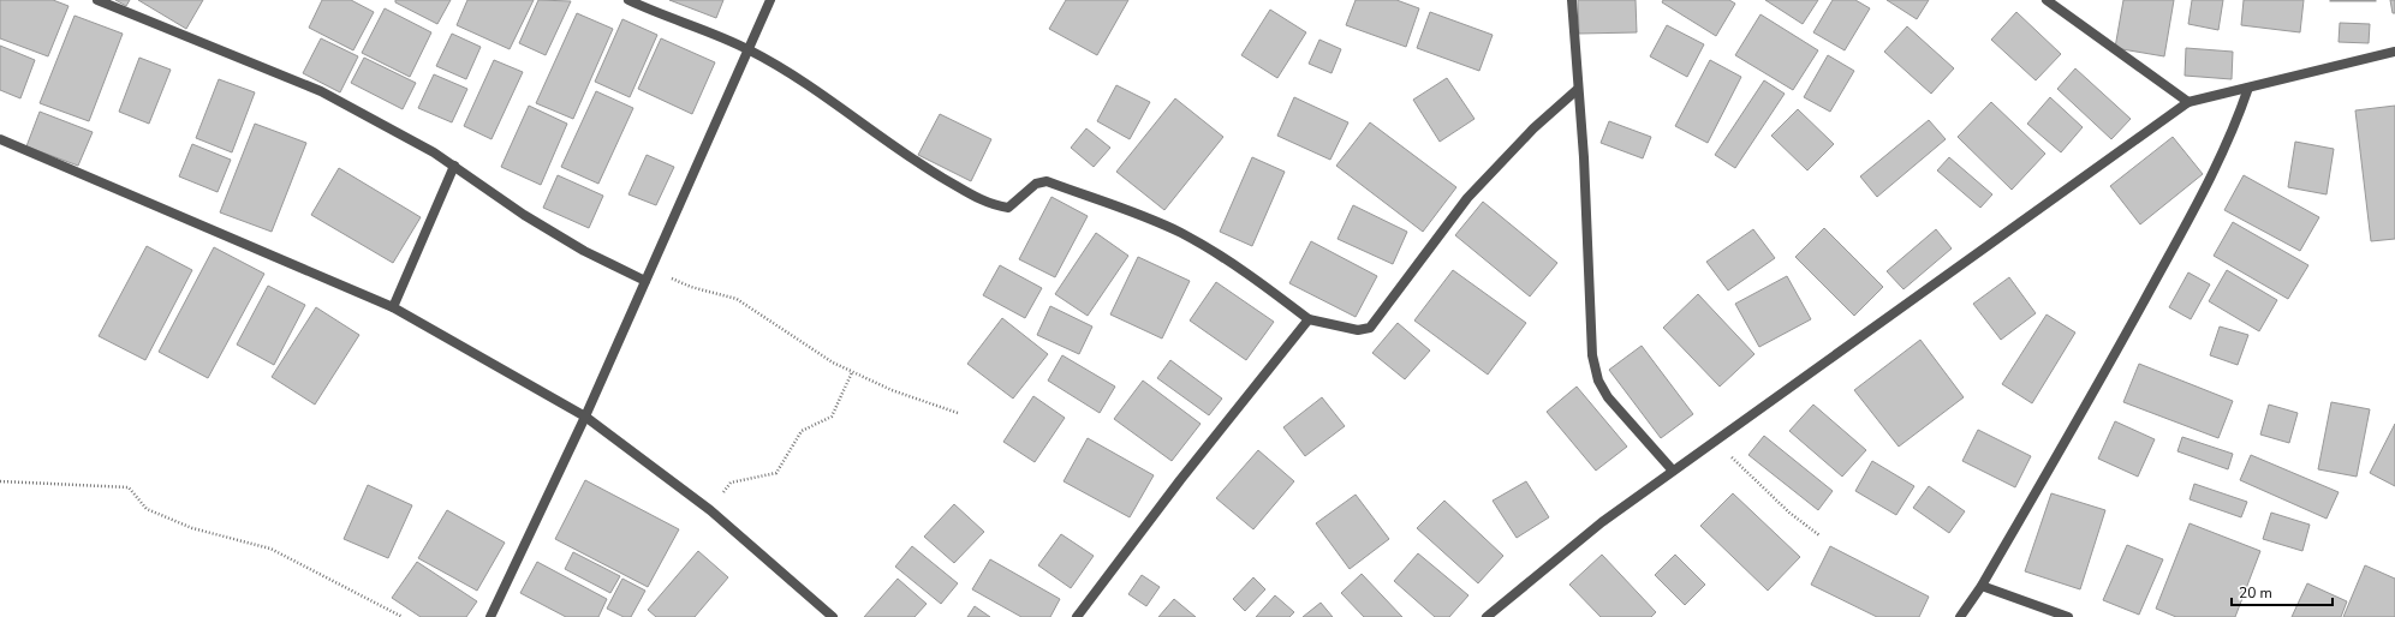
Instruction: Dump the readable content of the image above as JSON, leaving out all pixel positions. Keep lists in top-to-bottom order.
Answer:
{
  "scale_bar": "20 m"
}
